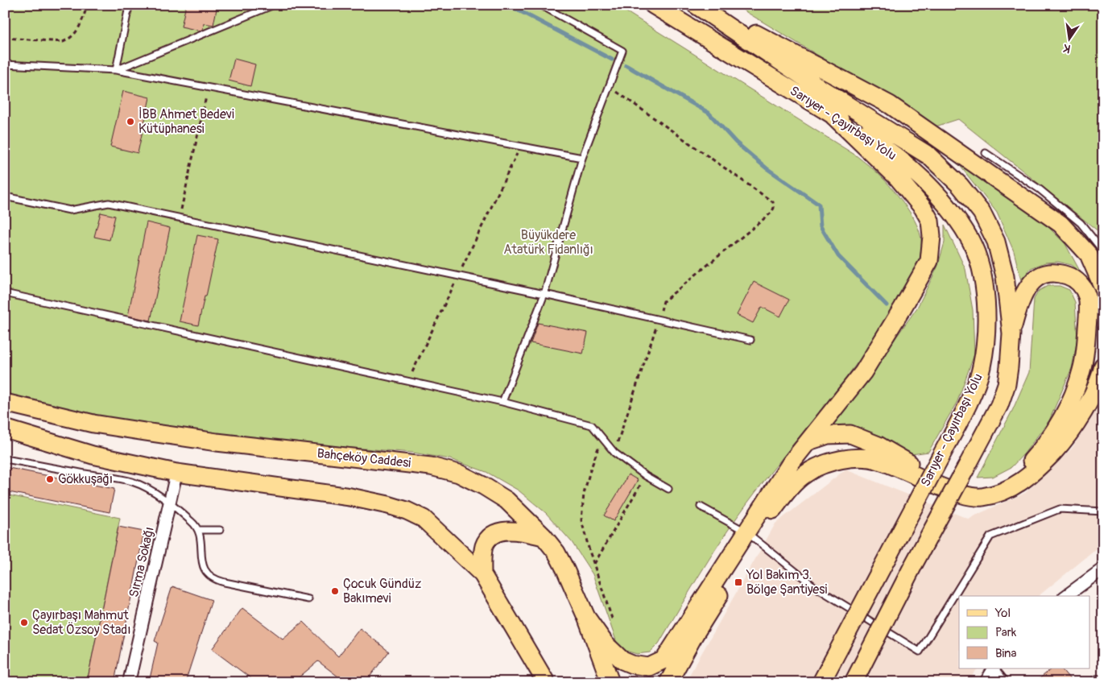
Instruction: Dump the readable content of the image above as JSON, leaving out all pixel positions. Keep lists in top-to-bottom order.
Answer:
{
  "streets": {
    "main road": ["Sarıyer - Çayırbaşı Yolu", "Bahçeköy Caddesi"],
    "street": ["Sırma Sokağı"]
  },
  "parks": ["Büyükdere Atatürk Fidanlığı"],
  "places": {
    "other": [
      "İBB Ahmet Bedevi Kütüphanesi",
      "Gökkuşağı",
      "Çocuk Gündüz Bakımevi",
      "Çayırbaşı Mahmut Sedat Özsoy Stadı"
    ],
    "transit": ["Yol Bakım 3. Bölge Şantiyesi"]
  },
  "legend": ["Yol", "Park", "Bina"],
  "north": "bottom"
}
